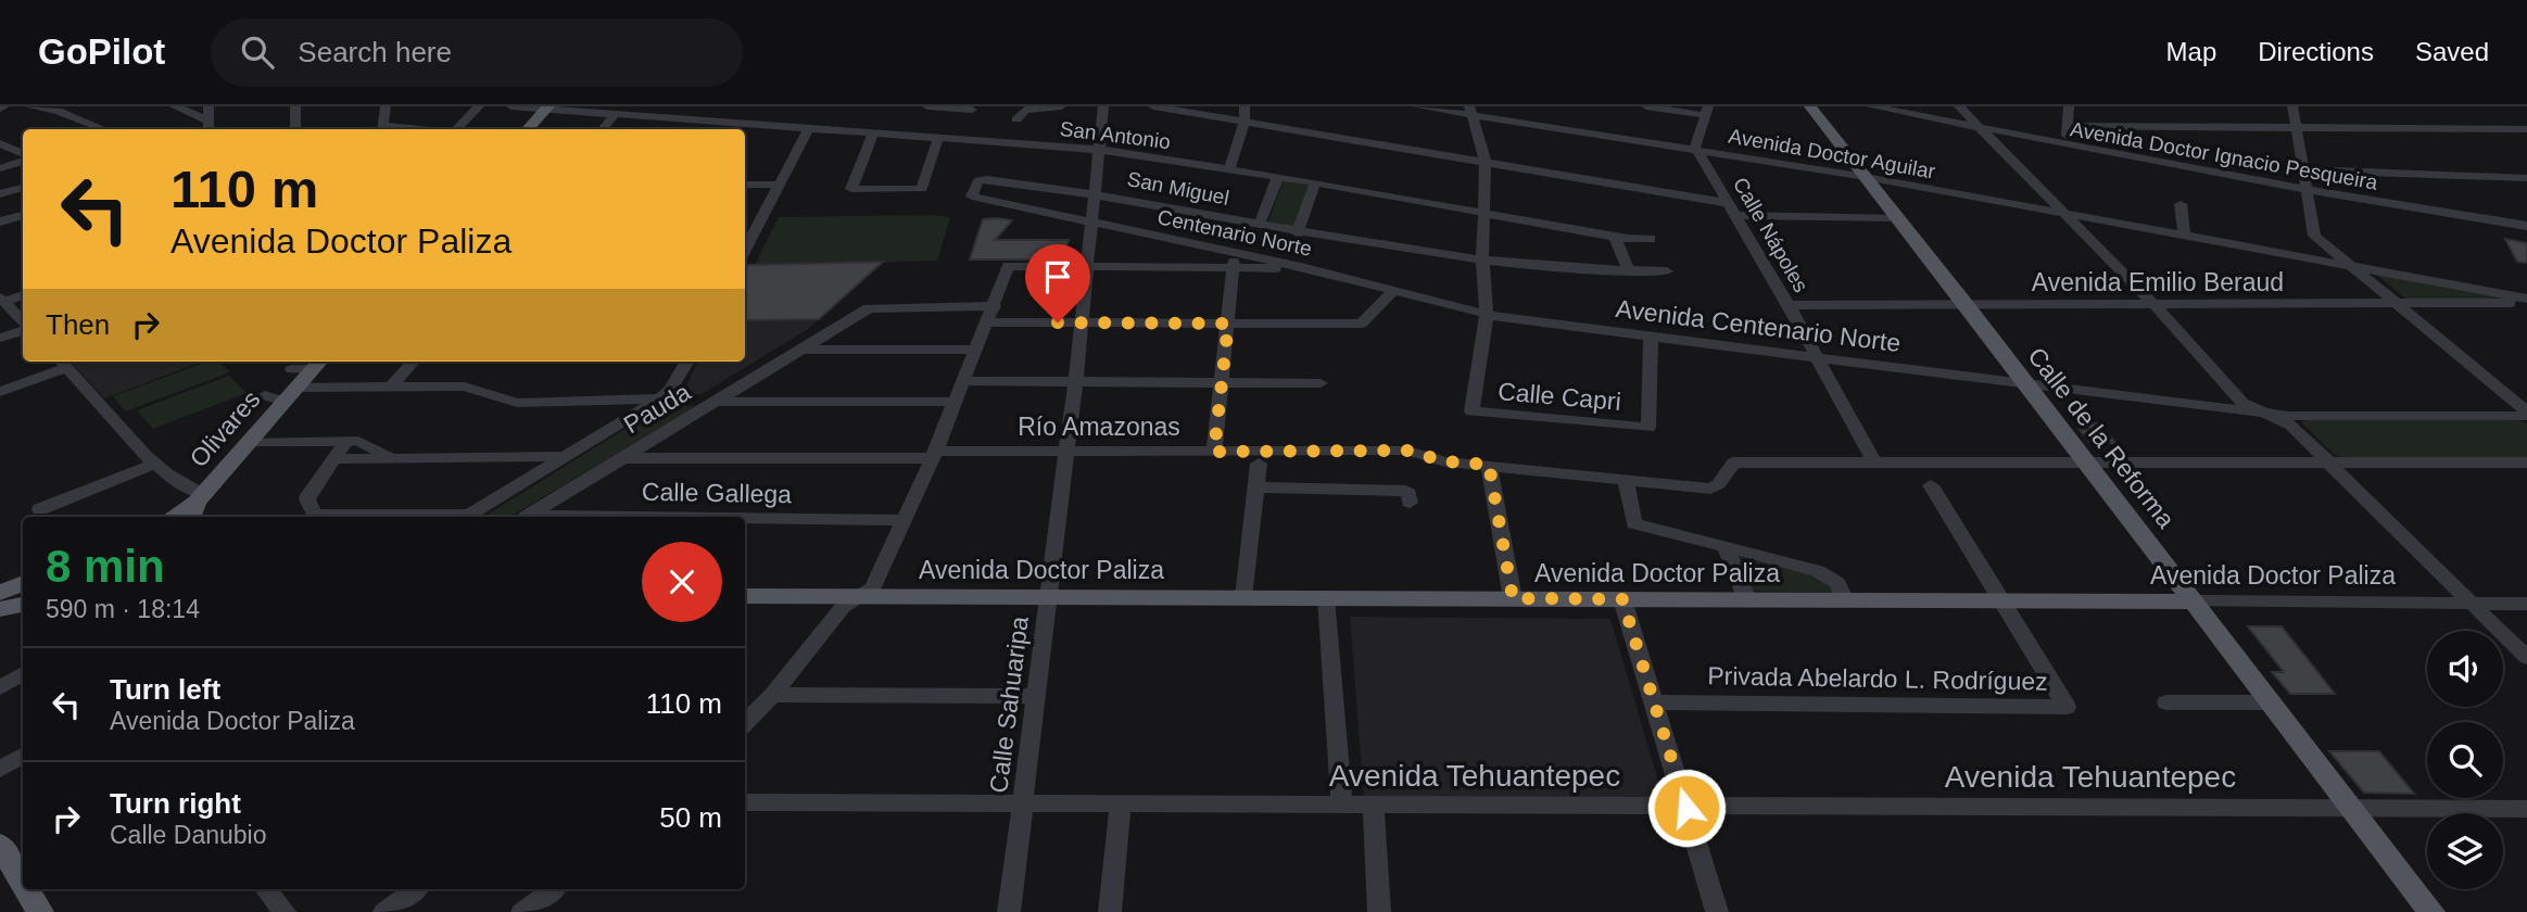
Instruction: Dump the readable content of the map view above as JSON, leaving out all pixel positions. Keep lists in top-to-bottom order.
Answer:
{
  "streets": {
    "main road": ["Olivares", "Calle de la Reforma", "Avenida Doctor Paliza"],
    "street": [
      "San Antonio",
      "Avenida Doctor Aguilar",
      "Avenida Doctor Ignacio Pesqueira",
      "San Miguel",
      "Centenario Norte",
      "Calle Nápoles",
      "Avenida Emilio Beraud",
      "Avenida Centenario Norte",
      "Calle Capri",
      "Pauda",
      "Río Amazonas",
      "Calle Gallega",
      "Privada Abelardo L. Rodríguez",
      "Calle Sahuaripa",
      "Avenida Tehuantepec"
    ]
  },
  "crossings": [
    ["San Antonio", "Calle Sahuaripa"],
    ["Avenida Doctor Aguilar", "Calle Nápoles"],
    ["Avenida Doctor Aguilar", "Avenida Emilio Beraud"],
    ["Avenida Doctor Aguilar", "Calle de la Reforma"],
    ["San Miguel", "Centenario Norte"],
    ["San Miguel", "Calle Sahuaripa"],
    ["Centenario Norte", "Avenida Centenario Norte"],
    ["Centenario Norte", "Calle Capri"],
    ["Centenario Norte", "Calle Sahuaripa"],
    ["Calle Nápoles", "Avenida Emilio Beraud"],
    ["Calle Nápoles", "Avenida Centenario Norte"],
    ["Avenida Emilio Beraud", "Calle de la Reforma"],
    ["Avenida Centenario Norte", "Calle Capri"],
    ["Avenida Centenario Norte", "Calle de la Reforma"],
    ["Pauda", "Río Amazonas"],
    ["Río Amazonas", "Calle Sahuaripa"],
    ["Calle de la Reforma", "Avenida Doctor Paliza"],
    ["Calle de la Reforma", "Avenida Tehuantepec"],
    ["Avenida Doctor Paliza", "Privada Abelardo L. Rodríguez"],
    ["Avenida Doctor Paliza", "Calle Sahuaripa"],
    ["Calle Sahuaripa", "Avenida Tehuantepec"]
  ],
  "page": {
    "header": "GoPilot",
    "search": "Search here",
    "nav": ["Map", "Directions", "Saved"],
    "turn": ["110 m", "Avenida Doctor Paliza"],
    "then": "Then",
    "heading": ["8 min", "590 m · 18:14"],
    "list": [
      {
        "name": "Turn left",
        "note": "Avenida Doctor Paliza",
        "value": "110 m"
      },
      {
        "name": "Turn right",
        "note": "Calle Danubio",
        "value": "50 m"
      }
    ]
  }
}
